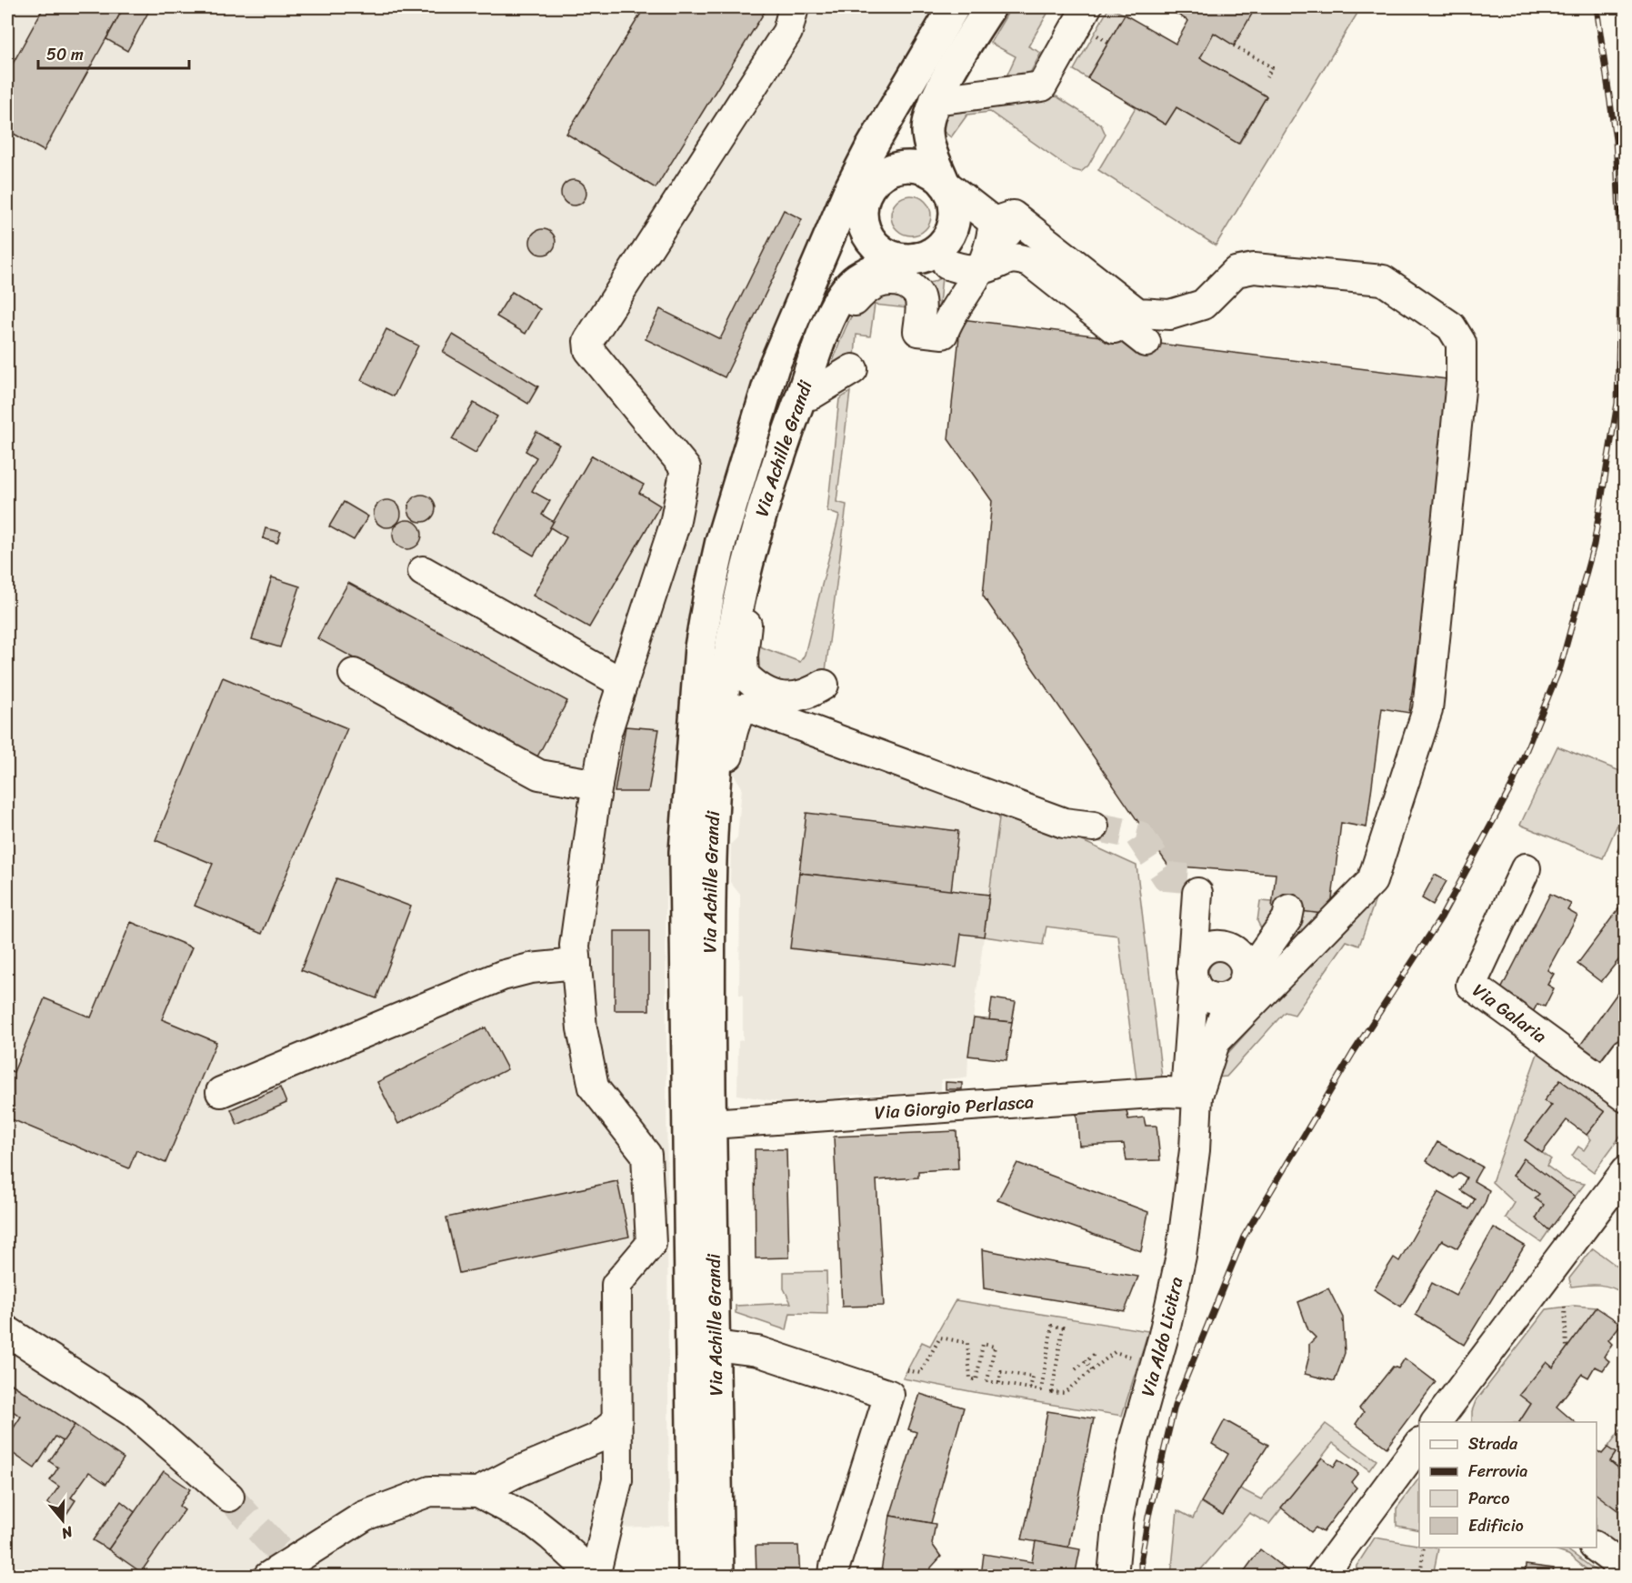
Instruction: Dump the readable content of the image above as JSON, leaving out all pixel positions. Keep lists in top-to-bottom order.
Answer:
{
  "streets": {
    "main road": ["Via Achille Grandi"],
    "street": ["Via Galaria", "Via Giorgio Perlasca", "Via Aldo Licitra"]
  },
  "crossings": [
    ["Via Achille Grandi", "Via Giorgio Perlasca"],
    ["Via Giorgio Perlasca", "Via Aldo Licitra"]
  ],
  "legend": [
    "Strada",
    "Ferrovia",
    "Parco",
    "Edificio"
  ],
  "scale_bar": "50 m",
  "north": "bottom"
}
